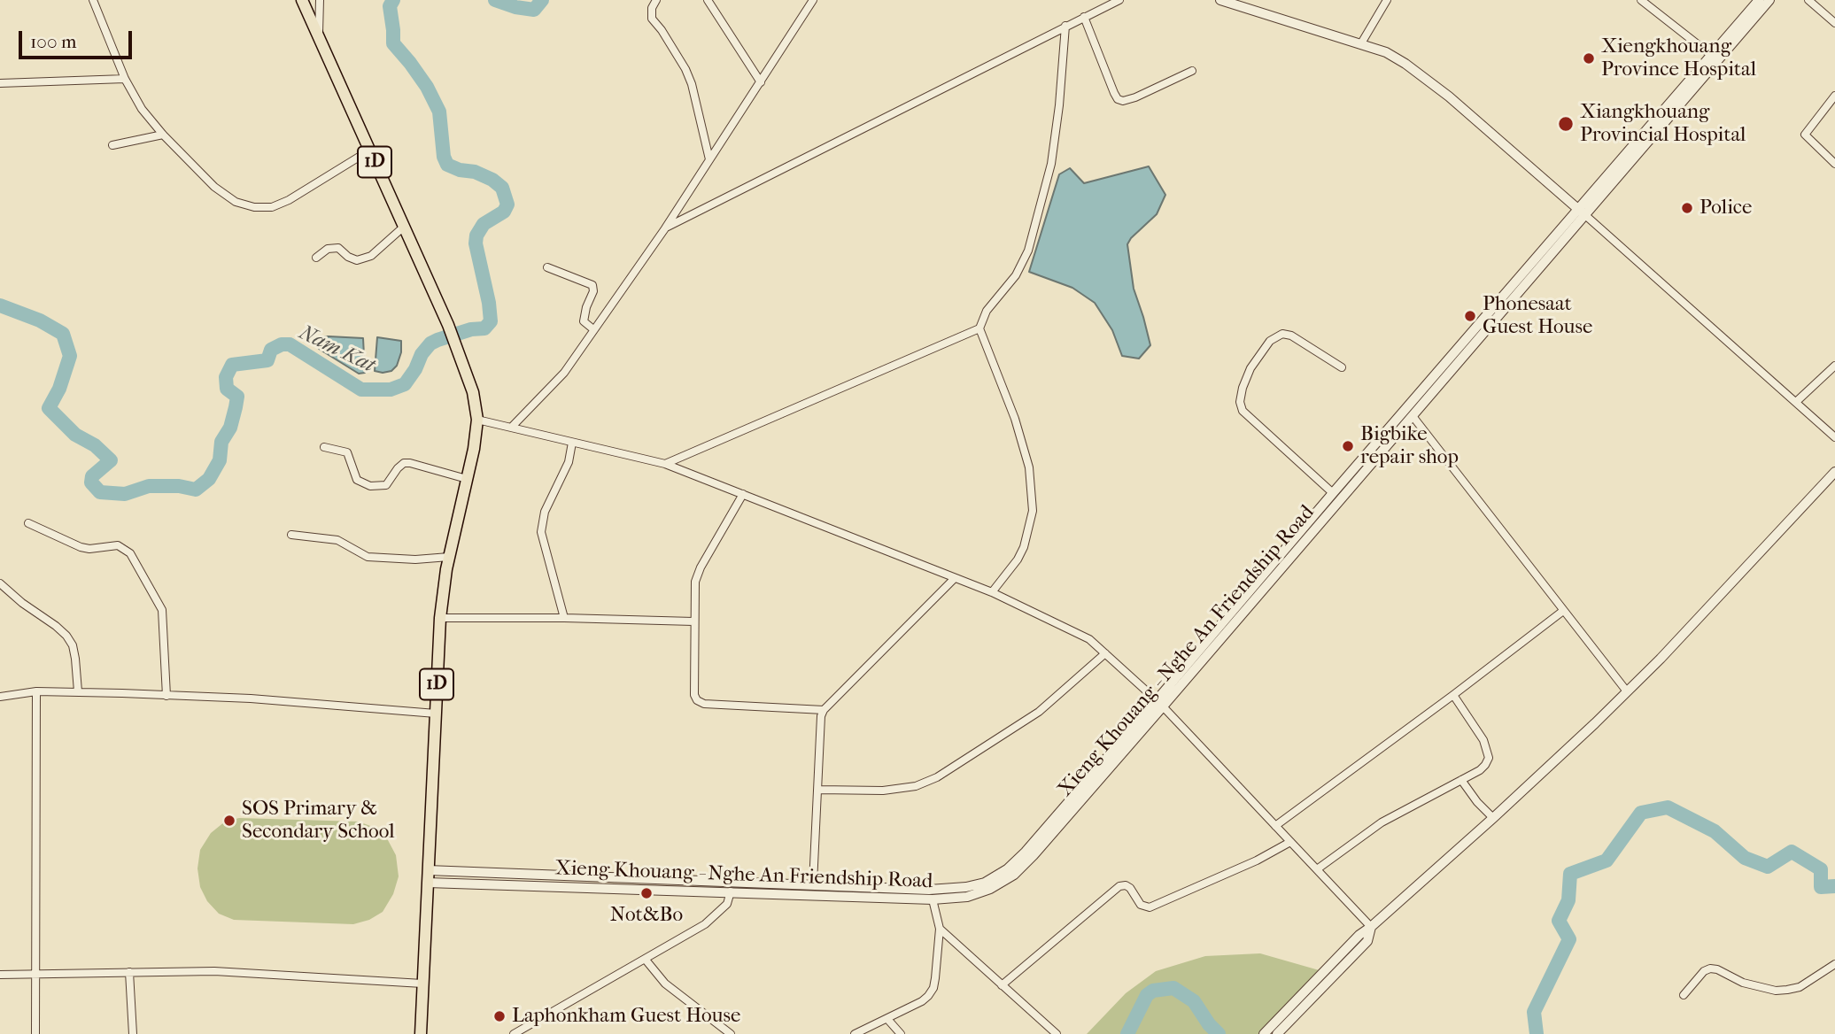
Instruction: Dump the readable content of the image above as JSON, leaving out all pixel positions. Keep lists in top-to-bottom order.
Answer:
{
  "streets": {
    "highway": ["1D"],
    "street": ["Xieng Khouang - Nghe An Friendship Road"]
  },
  "crossings": [
    ["1D", "Xieng Khouang - Nghe An Friendship Road"]
  ],
  "water": ["Nam Kat"],
  "places": [
    "Xiengkhouang Province Hospital",
    "Xiangkhouang Provincial Hospital",
    "Police",
    "Phonesaat Guest House",
    "Bigbike repair shop",
    "SOS Primary & Secondary School",
    "Not&Bo",
    "Laphonkham Guest House"
  ],
  "scale_bar": "100 m"
}
